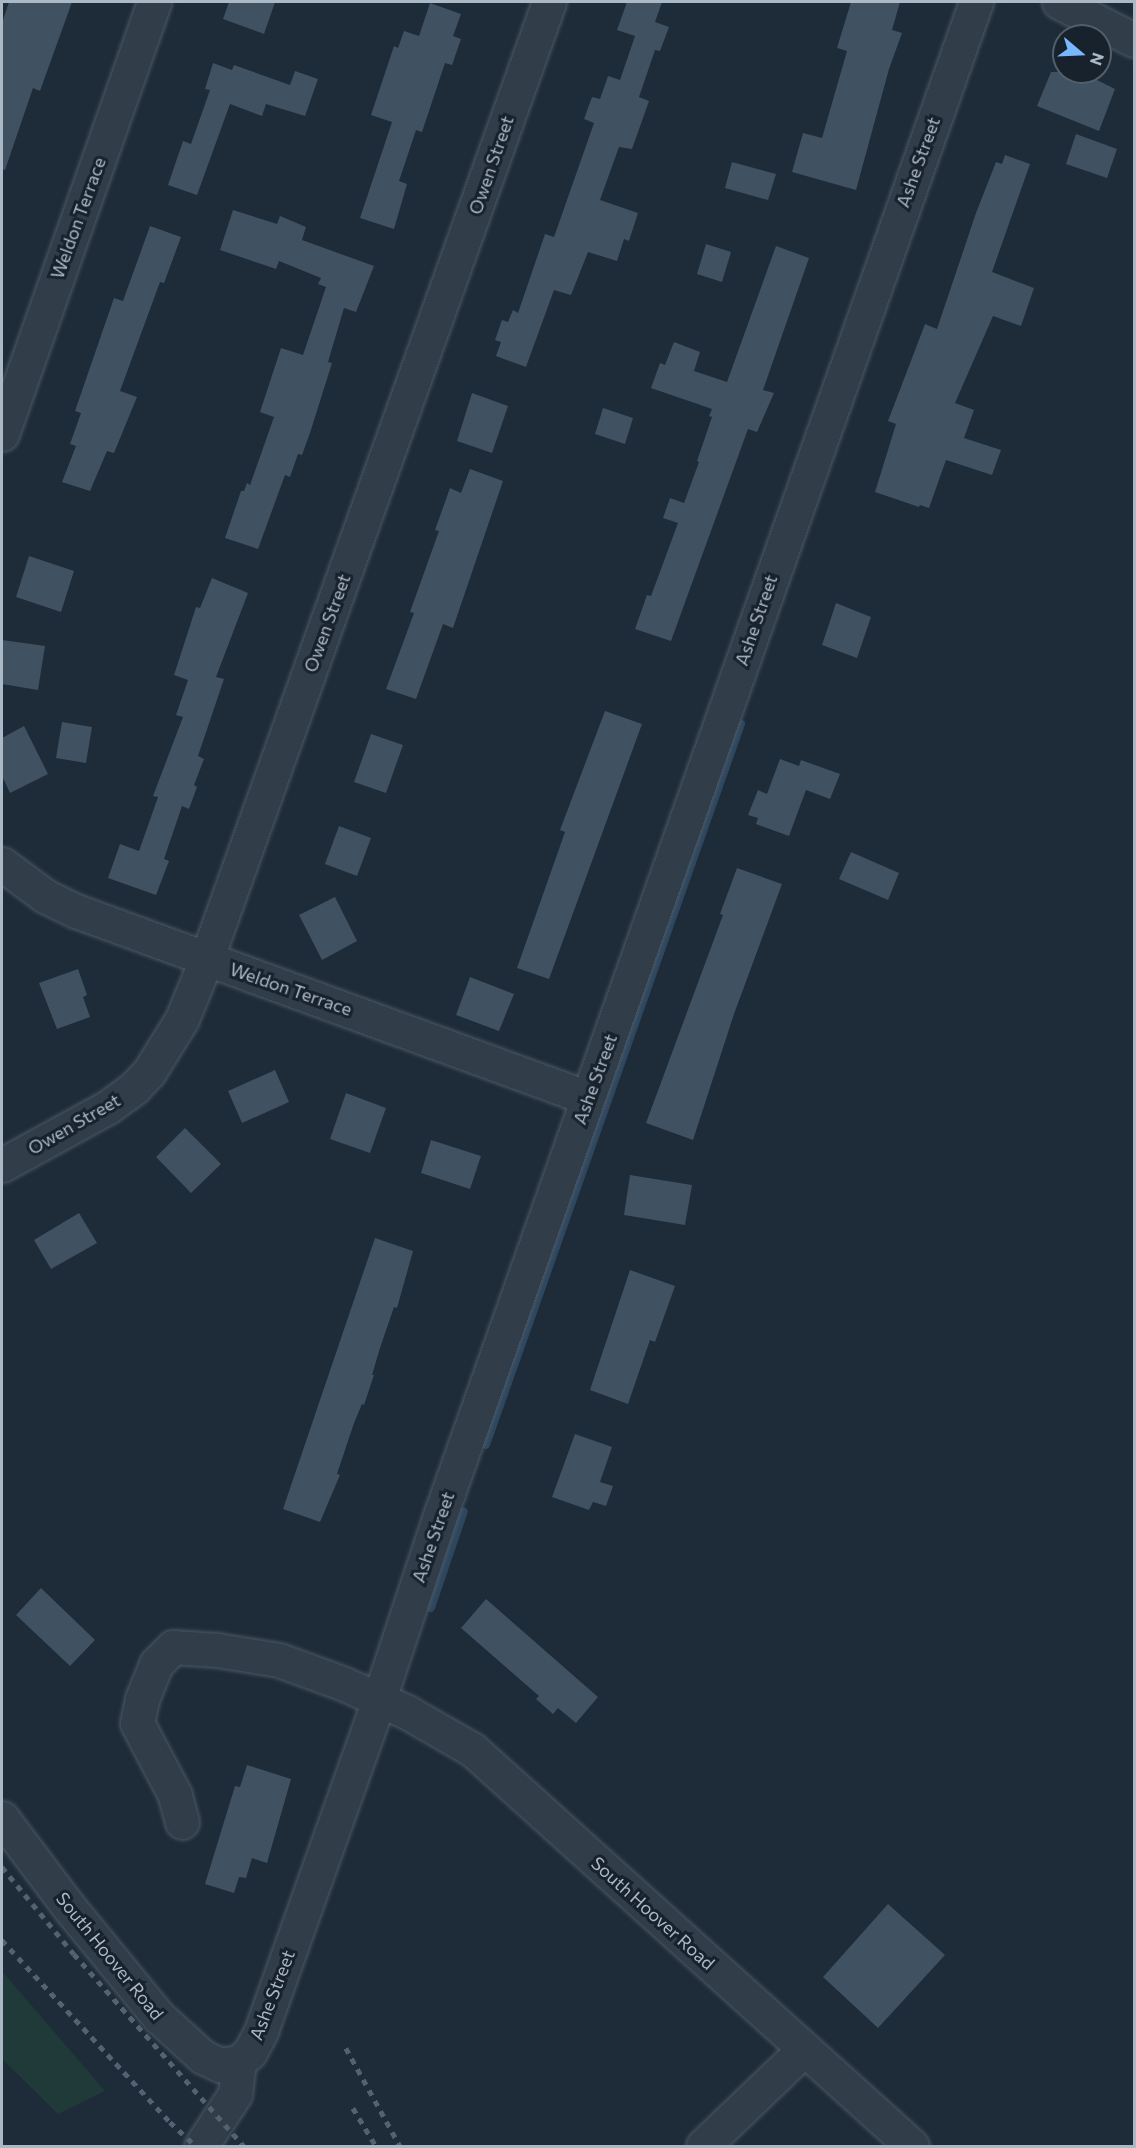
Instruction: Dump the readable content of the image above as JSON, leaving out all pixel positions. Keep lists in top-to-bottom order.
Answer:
{
  "streets": {
    "street": [
      "Ashe Street",
      "Owen Street",
      "Weldon Terrace",
      "South Hoover Road"
    ]
  },
  "crossings": [
    ["Ashe Street", "Weldon Terrace"],
    ["Ashe Street", "South Hoover Road"],
    ["Owen Street", "Weldon Terrace"]
  ],
  "north": "right"
}
